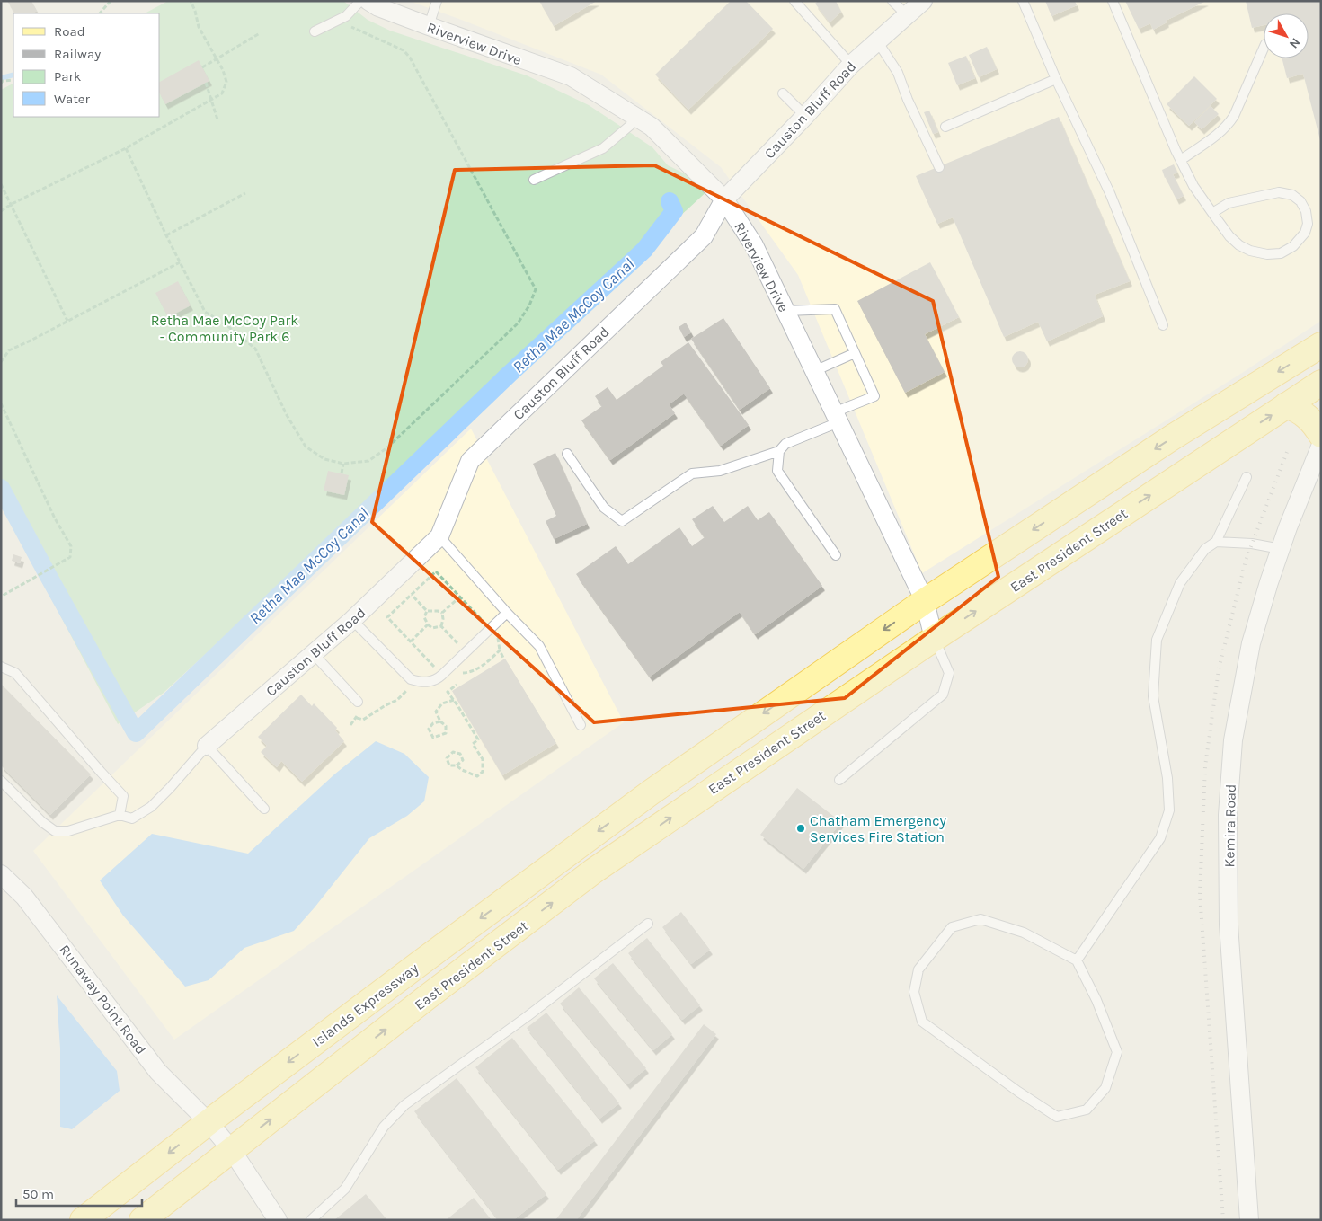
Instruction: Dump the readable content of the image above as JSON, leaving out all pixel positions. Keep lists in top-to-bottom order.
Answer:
{
  "streets": {
    "main road": ["East President Street", "Islands Expressway"],
    "street": [
      "Riverview Drive",
      "Causton Bluff Road",
      "Kemira Road",
      "Runaway Point Road"
    ]
  },
  "crossings": [
    ["Riverview Drive", "Causton Bluff Road"],
    ["Riverview Drive", "East President Street"],
    ["Riverview Drive", "Islands Expressway"],
    ["East President Street", "Runaway Point Road"],
    ["Runaway Point Road", "Islands Expressway"]
  ],
  "one_way": ["Islands Expressway"],
  "water": ["Retha Mae McCoy Canal"],
  "parks": ["Retha Mae McCoy Park - Community Park 6"],
  "places": ["Chatham Emergency Services Fire Station"],
  "legend": [
    "Road",
    "Railway",
    "Park",
    "Water"
  ],
  "scale_bar": "50 m",
  "north": "bottom right"
}
